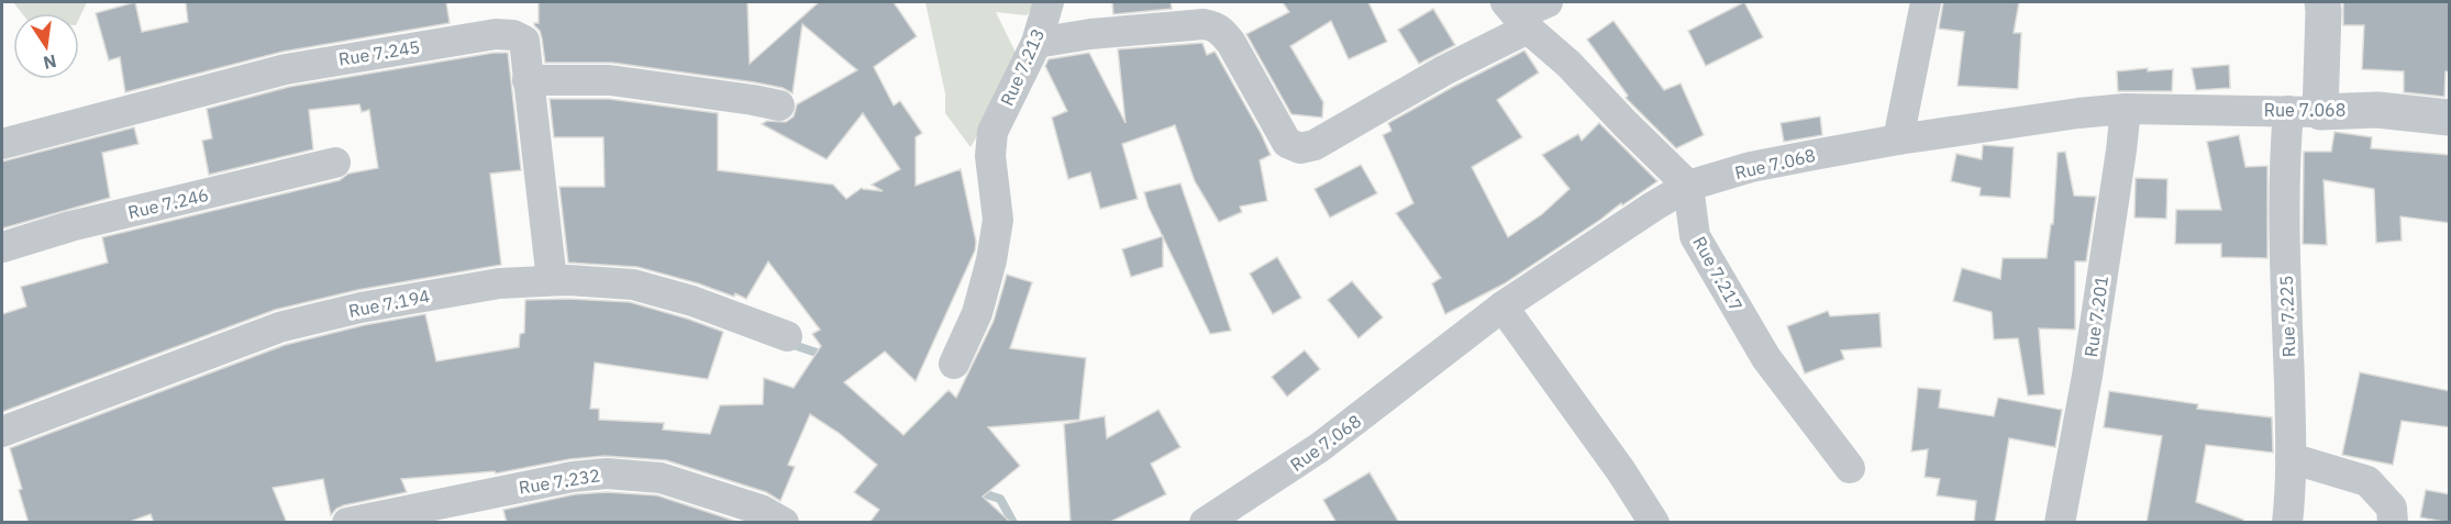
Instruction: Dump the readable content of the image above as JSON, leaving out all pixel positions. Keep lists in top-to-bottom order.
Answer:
{
  "streets": {
    "street": [
      "Rue 7.245",
      "Rue 7.213",
      "Rue 7.068",
      "Rue 7.246",
      "Rue 7.217",
      "Rue 7.194",
      "Rue 7.201",
      "Rue 7.225",
      "Rue 7.232"
    ]
  },
  "crossings": [
    ["Rue 7.245", "Rue 7.194"],
    ["Rue 7.068", "Rue 7.217"],
    ["Rue 7.068", "Rue 7.201"],
    ["Rue 7.068", "Rue 7.225"]
  ],
  "north": "bottom"
}
